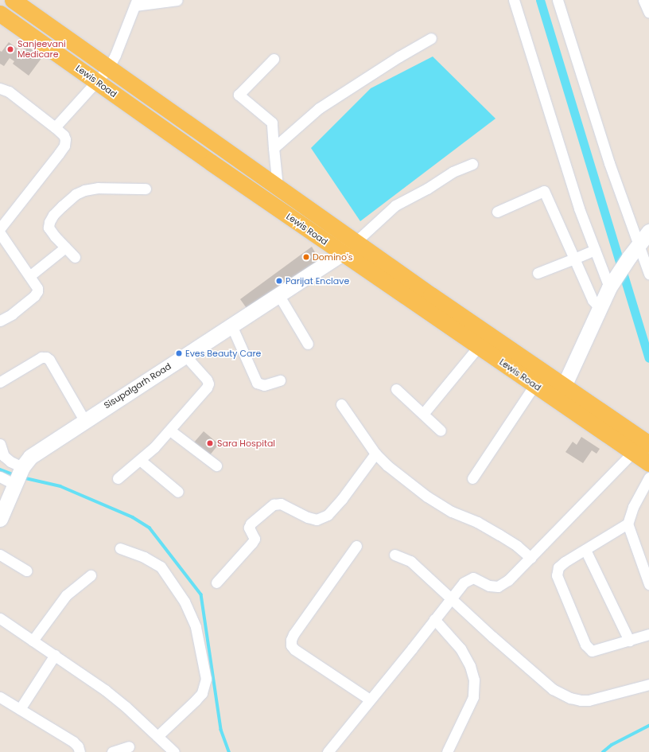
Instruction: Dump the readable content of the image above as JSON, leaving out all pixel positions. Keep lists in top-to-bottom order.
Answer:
{
  "streets": {
    "main road": ["Lewis Road"],
    "street": ["Sisupalgarh Road"]
  },
  "crossings": [
    ["Lewis Road", "Sisupalgarh Road"]
  ],
  "places": [
    "Sanjeevani Medicare",
    "Domino's",
    "Parijat Enclave",
    "Eves Beauty Care",
    "Sara Hospital"
  ]
}
